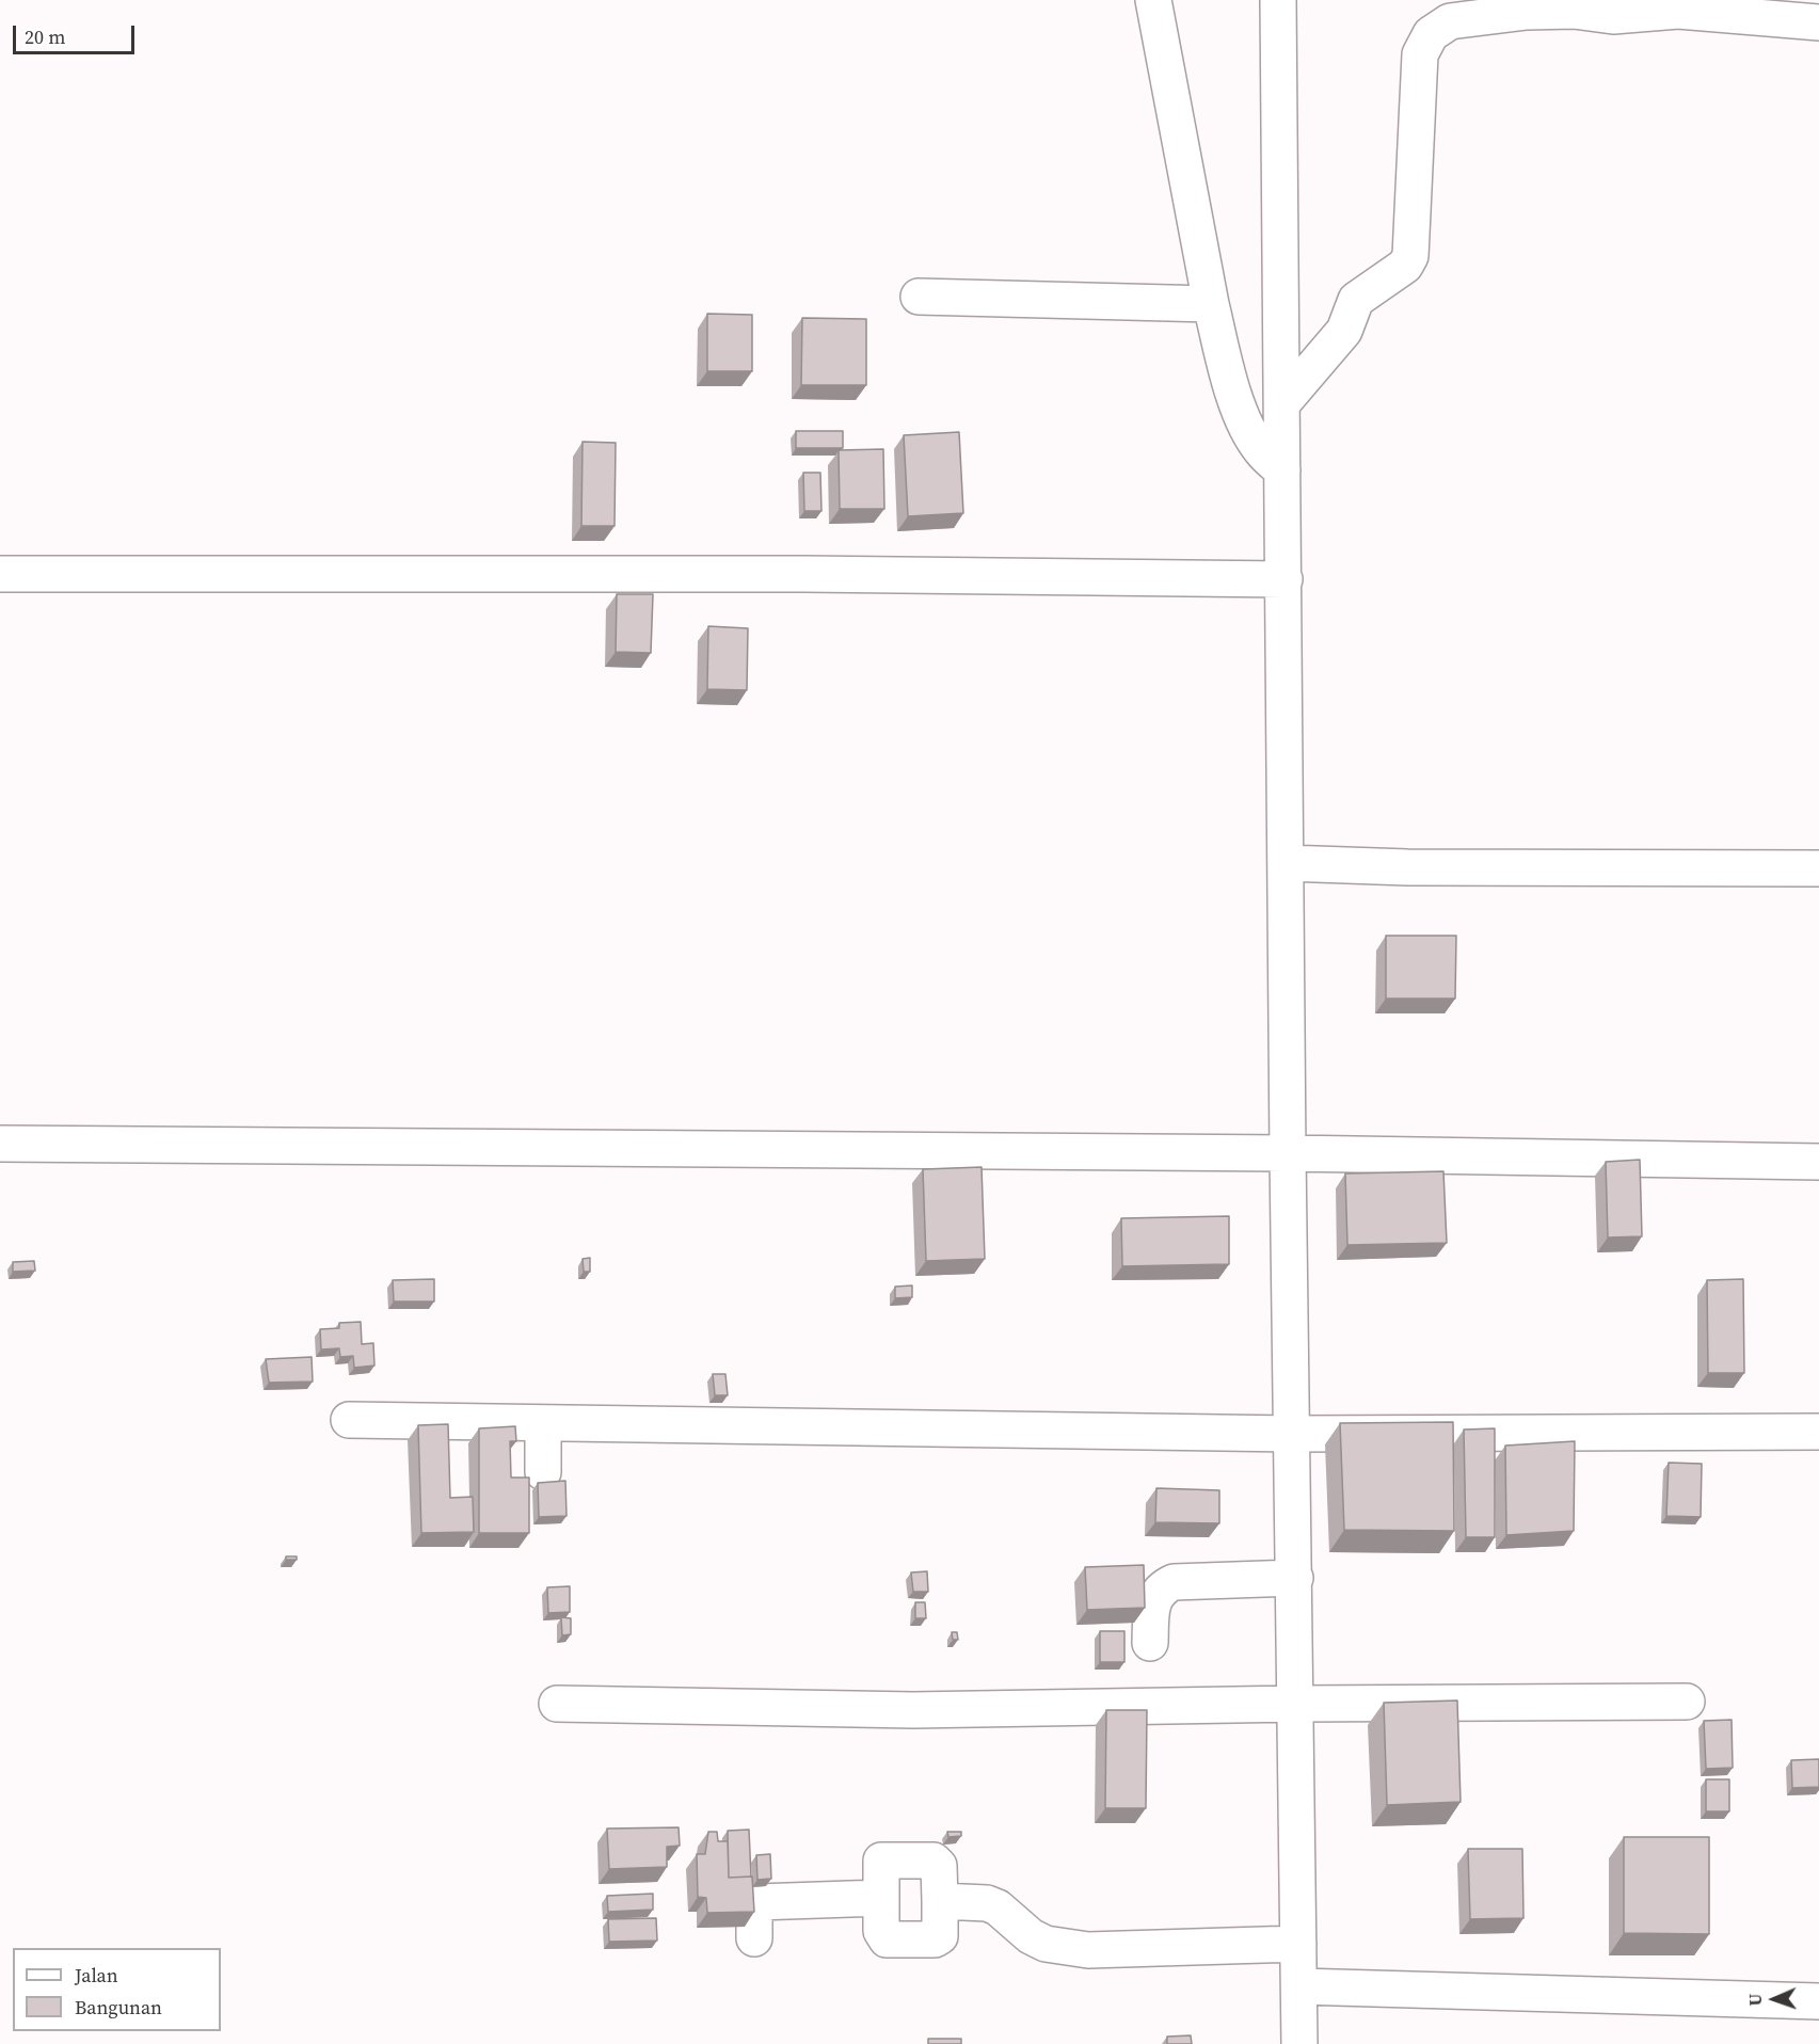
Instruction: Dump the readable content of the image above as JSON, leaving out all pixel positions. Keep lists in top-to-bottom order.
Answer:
{
  "legend": ["Jalan", "Bangunan"],
  "scale_bar": "20 m",
  "north": "left"
}
